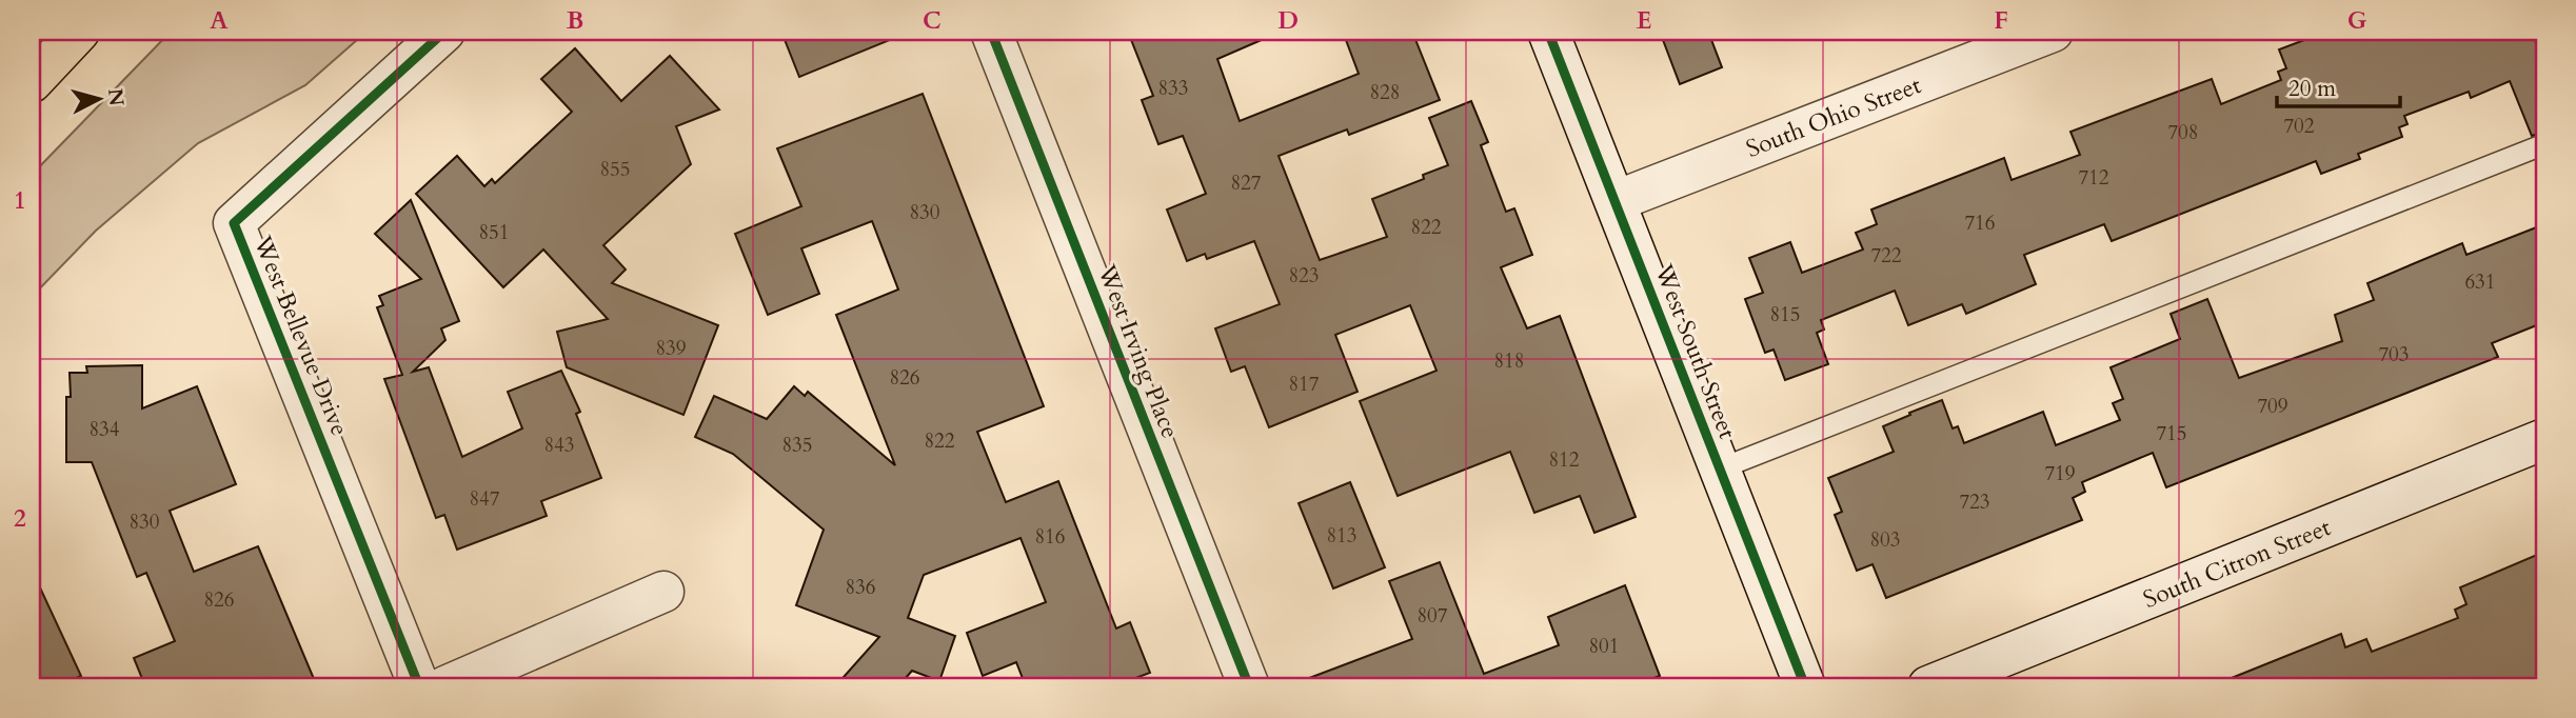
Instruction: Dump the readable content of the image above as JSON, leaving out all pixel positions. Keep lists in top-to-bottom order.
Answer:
{
  "streets": {
    "street": [
      "South Ohio Street",
      "West Bellevue Drive",
      "West Irving Place",
      "West South Street",
      "South Citron Street"
    ]
  },
  "crossings": [
    ["South Ohio Street", "West South Street"]
  ],
  "house_numbers": [
    "833",
    "828",
    "702",
    "708",
    "855",
    "712",
    "827",
    "830",
    "716",
    "822",
    "851",
    "722",
    "823",
    "631",
    "815",
    "839",
    "703",
    "818",
    "826",
    "817",
    "709",
    "834",
    "715",
    "822",
    "843",
    "835",
    "812",
    "719",
    "847",
    "723",
    "830",
    "813",
    "816",
    "803",
    "836",
    "826",
    "807",
    "801"
  ],
  "scale_bar": "20 m",
  "north": "right",
  "grid": {
    "columns": [
      "A",
      "B",
      "C",
      "D",
      "E",
      "F",
      "G"
    ],
    "rows": ["1", "2"]
  }
}
